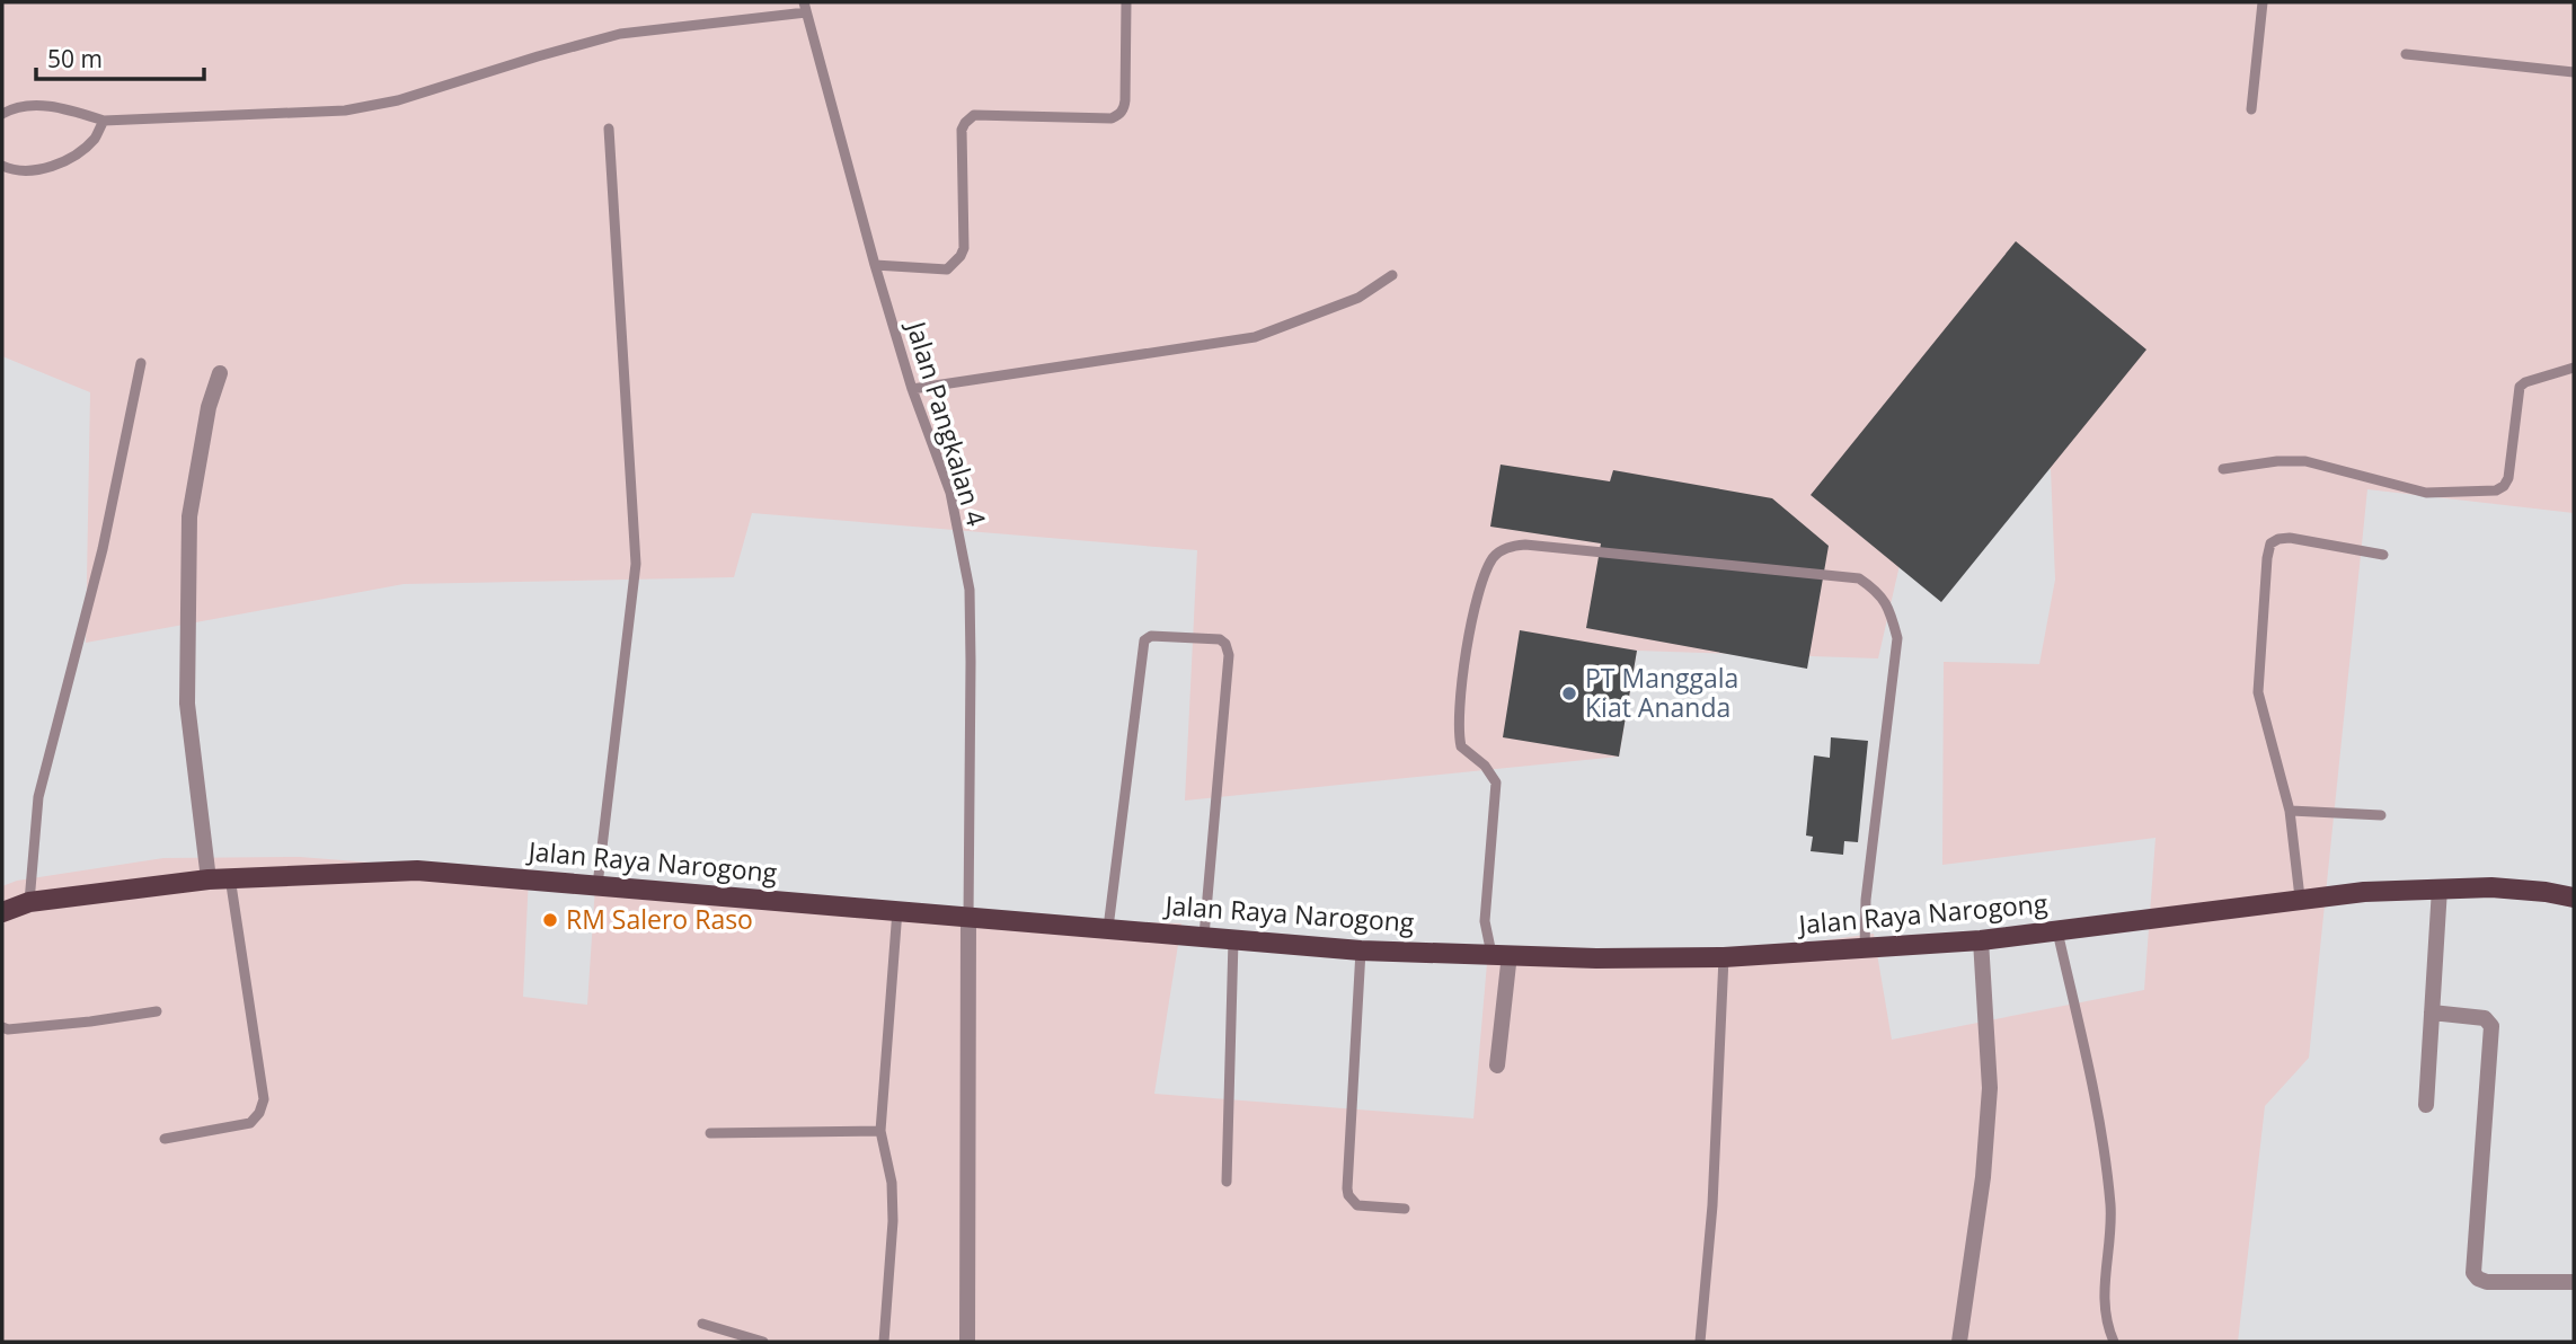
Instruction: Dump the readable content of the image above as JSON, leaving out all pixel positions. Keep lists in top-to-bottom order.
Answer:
{
  "streets": {
    "main road": ["Jalan Raya Narogong"],
    "lane": ["Jalan Pangkalan 4"]
  },
  "crossings": [
    ["Jalan Pangkalan 4", "Jalan Raya Narogong"]
  ],
  "places": ["PT Manggala Kiat Ananda", "RM Salero Raso"],
  "scale_bar": "50 m"
}
